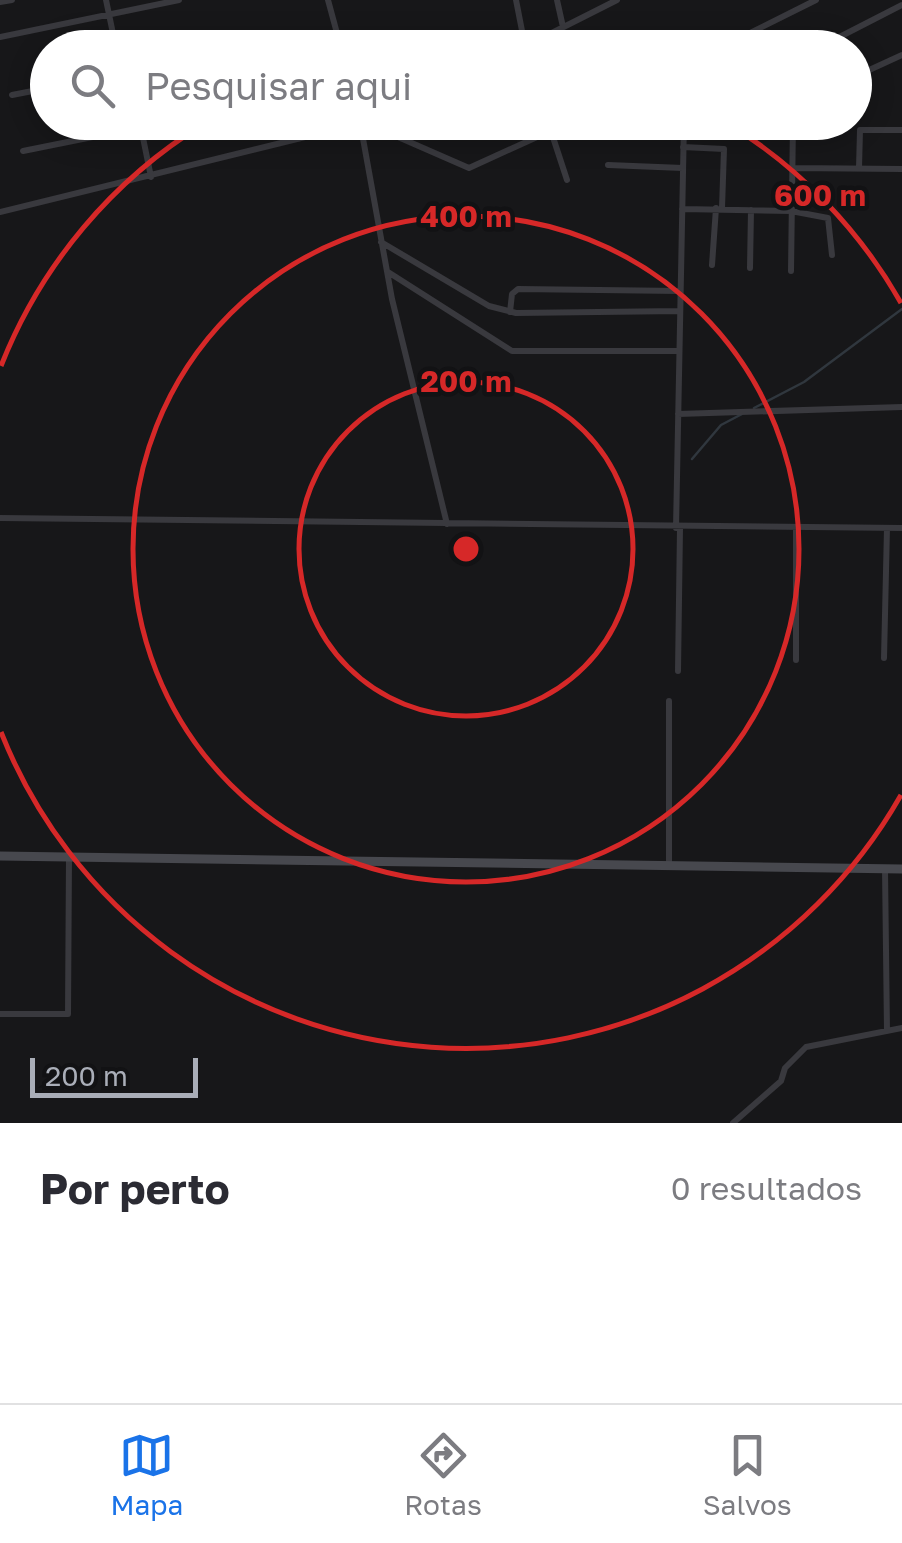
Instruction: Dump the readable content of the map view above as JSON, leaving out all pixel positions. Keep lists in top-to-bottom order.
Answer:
{
  "scale_bar": "200 m",
  "page": {
    "search": "Pesquisar aqui",
    "scale": "200 m",
    "heading": ["Por perto", "0 resultados"],
    "nav": ["Mapa", "Rotas", "Salvos"]
  },
  "rings": ["600 m", "400 m", "200 m"]
}
